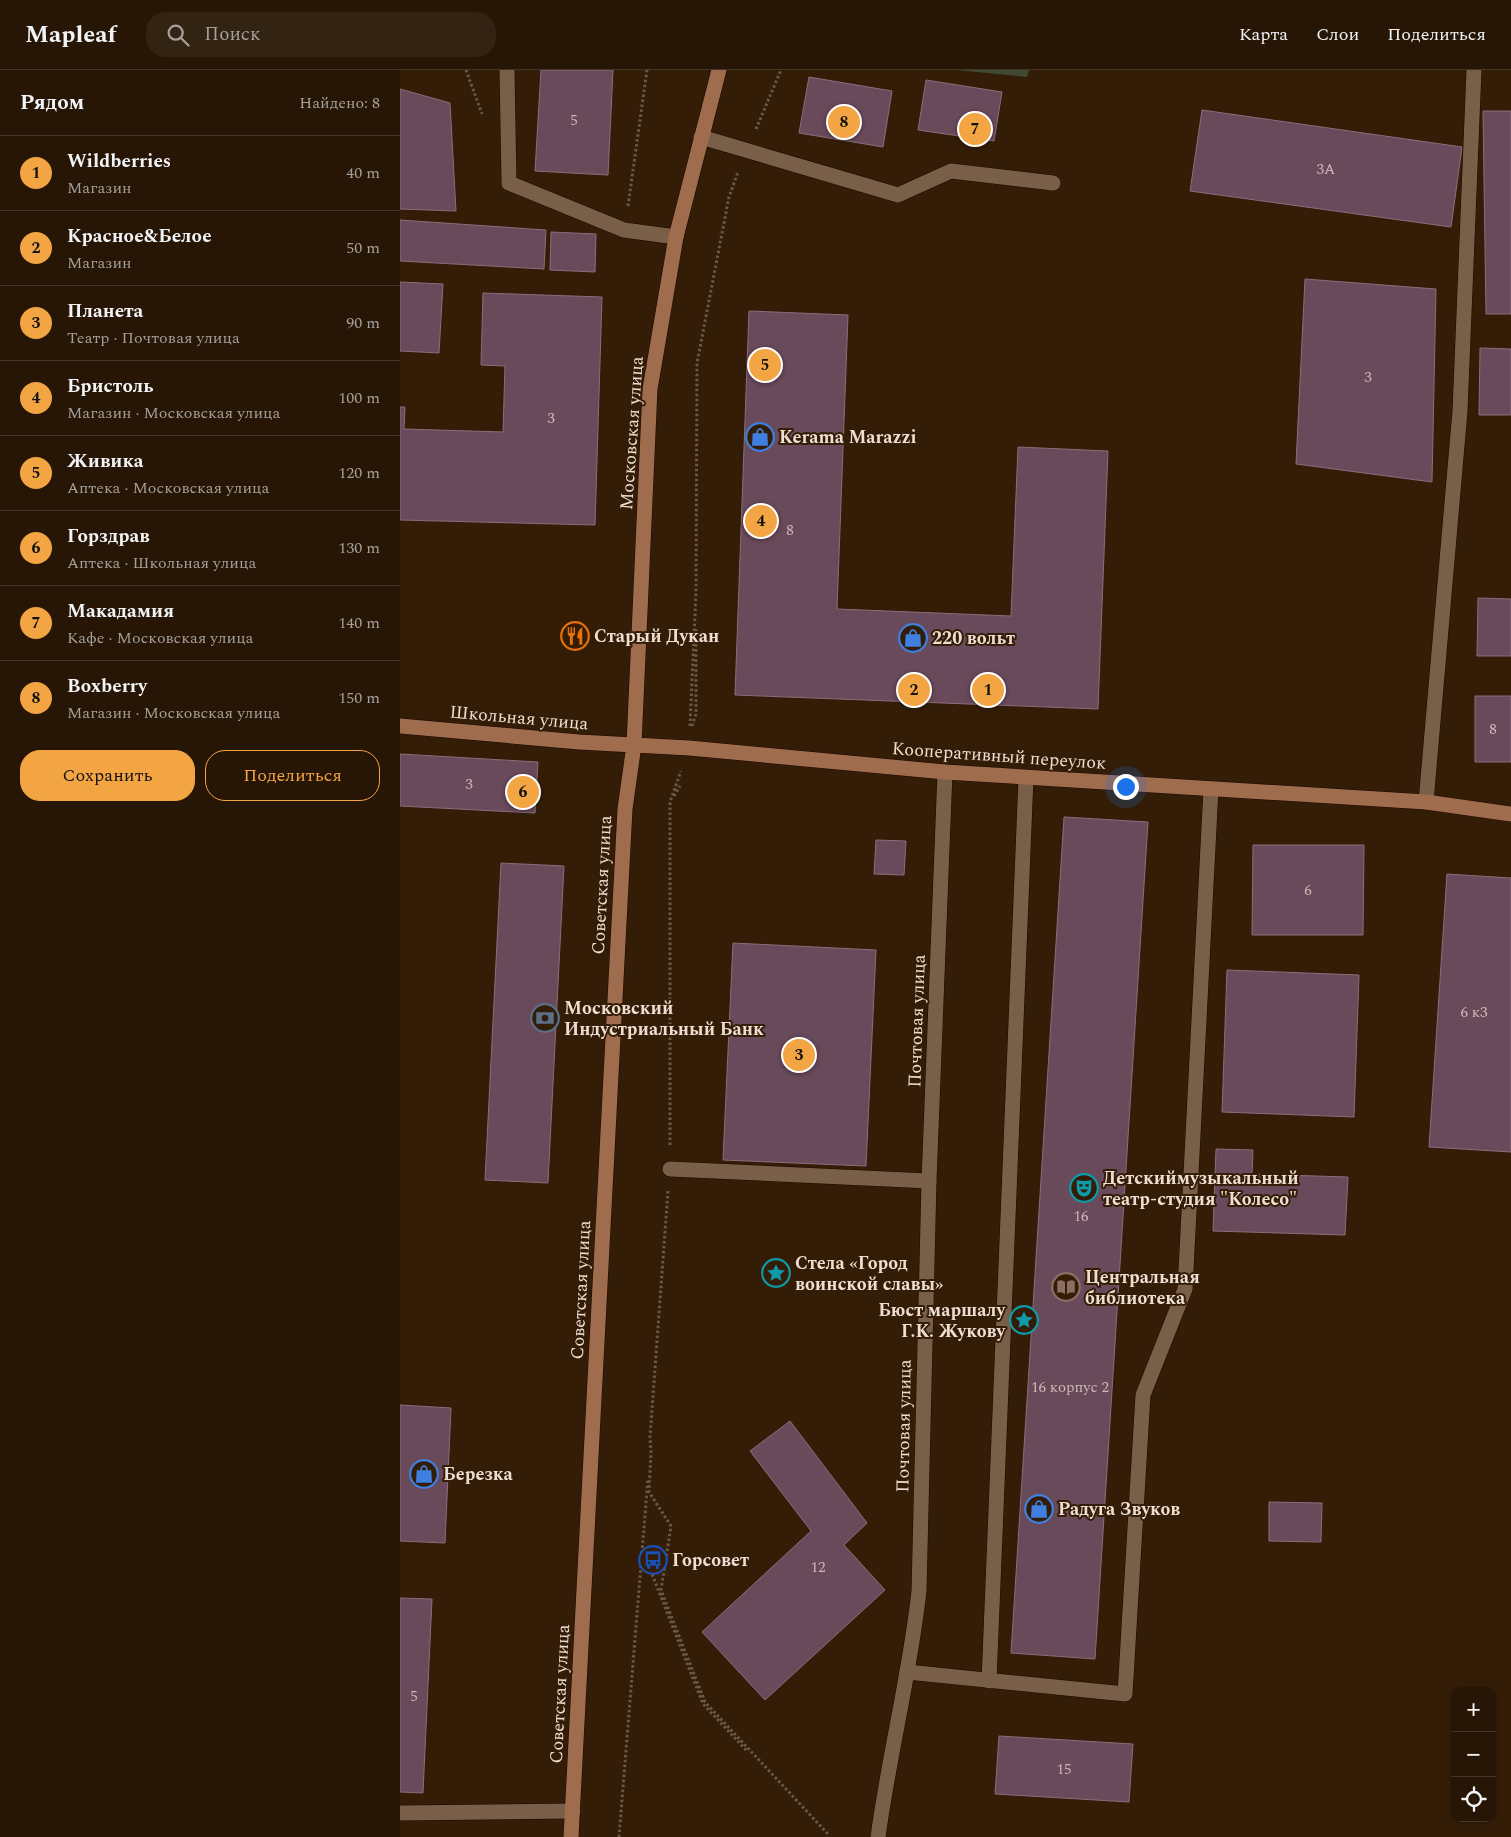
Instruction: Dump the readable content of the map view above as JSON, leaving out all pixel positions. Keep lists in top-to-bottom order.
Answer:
{
  "streets": {
    "main road": [
      "Московская улица",
      "Школьная улица",
      "Кооперативный переулок",
      "Советская улица"
    ],
    "street": ["Почтовая улица"]
  },
  "crossings": [
    ["Московская улица", "Школьная улица"],
    ["Московская улица", "Кооперативный переулок"],
    ["Московская улица", "Советская улица"],
    ["Школьная улица", "Кооперативный переулок"],
    ["Школьная улица", "Советская улица"],
    ["Кооперативный переулок", "Советская улица"],
    ["Кооперативный переулок", "Почтовая улица"]
  ],
  "places": {
    "shop": [
      "Kerama Marazzi",
      "220 вольт",
      "Березка",
      "Радуга Звуков"
    ],
    "restaurant": ["Старый Дукан"],
    "bank": ["Московский Индустриальный Банк"],
    "theatre": ["Детскиймузыкальный театр-студия \"Колесо\""],
    "place": ["Стела «Город воинской славы»", "Бюст маршалу Г.К. Жукову"],
    "library": ["Центральная библиотека"],
    "bus stop": ["Горсовет"]
  },
  "house_numbers": [
    "5",
    "3А",
    "3",
    "3",
    "8",
    "8",
    "3",
    "6",
    "6 к3",
    "16",
    "16 корпус 2",
    "12",
    "5",
    "15"
  ],
  "page": {
    "header": "Mapleaf",
    "search": "Поиск",
    "nav": ["Карта", "Слои", "Поделиться"],
    "heading": ["Рядом", "Найдено: 8"],
    "pins": [
      "8",
      "7",
      "5",
      "4",
      "1",
      "2",
      "6",
      "3"
    ],
    "list": [
      {
        "mark": "1",
        "name": "Wildberries",
        "note": "Магазин",
        "value": "40 m"
      },
      {
        "mark": "2",
        "name": "Красное&Белое",
        "note": "Магазин",
        "value": "50 m"
      },
      {
        "mark": "3",
        "name": "Планета",
        "note": "Театр · Почтовая улица",
        "value": "90 m"
      },
      {
        "mark": "4",
        "name": "Бристоль",
        "note": "Магазин · Московская улица",
        "value": "100 m"
      },
      {
        "mark": "5",
        "name": "Живика",
        "note": "Аптека · Московская улица",
        "value": "120 m"
      },
      {
        "mark": "6",
        "name": "Горздрав",
        "note": "Аптека · Школьная улица",
        "value": "130 m"
      },
      {
        "mark": "7",
        "name": "Макадамия",
        "note": "Кафе · Московская улица",
        "value": "140 m"
      },
      {
        "mark": "8",
        "name": "Boxberry",
        "note": "Магазин · Московская улица",
        "value": "150 m"
      }
    ],
    "buttons": ["Сохранить", "Поделиться"],
    "map_buttons": ["+", "−"]
  }
}
